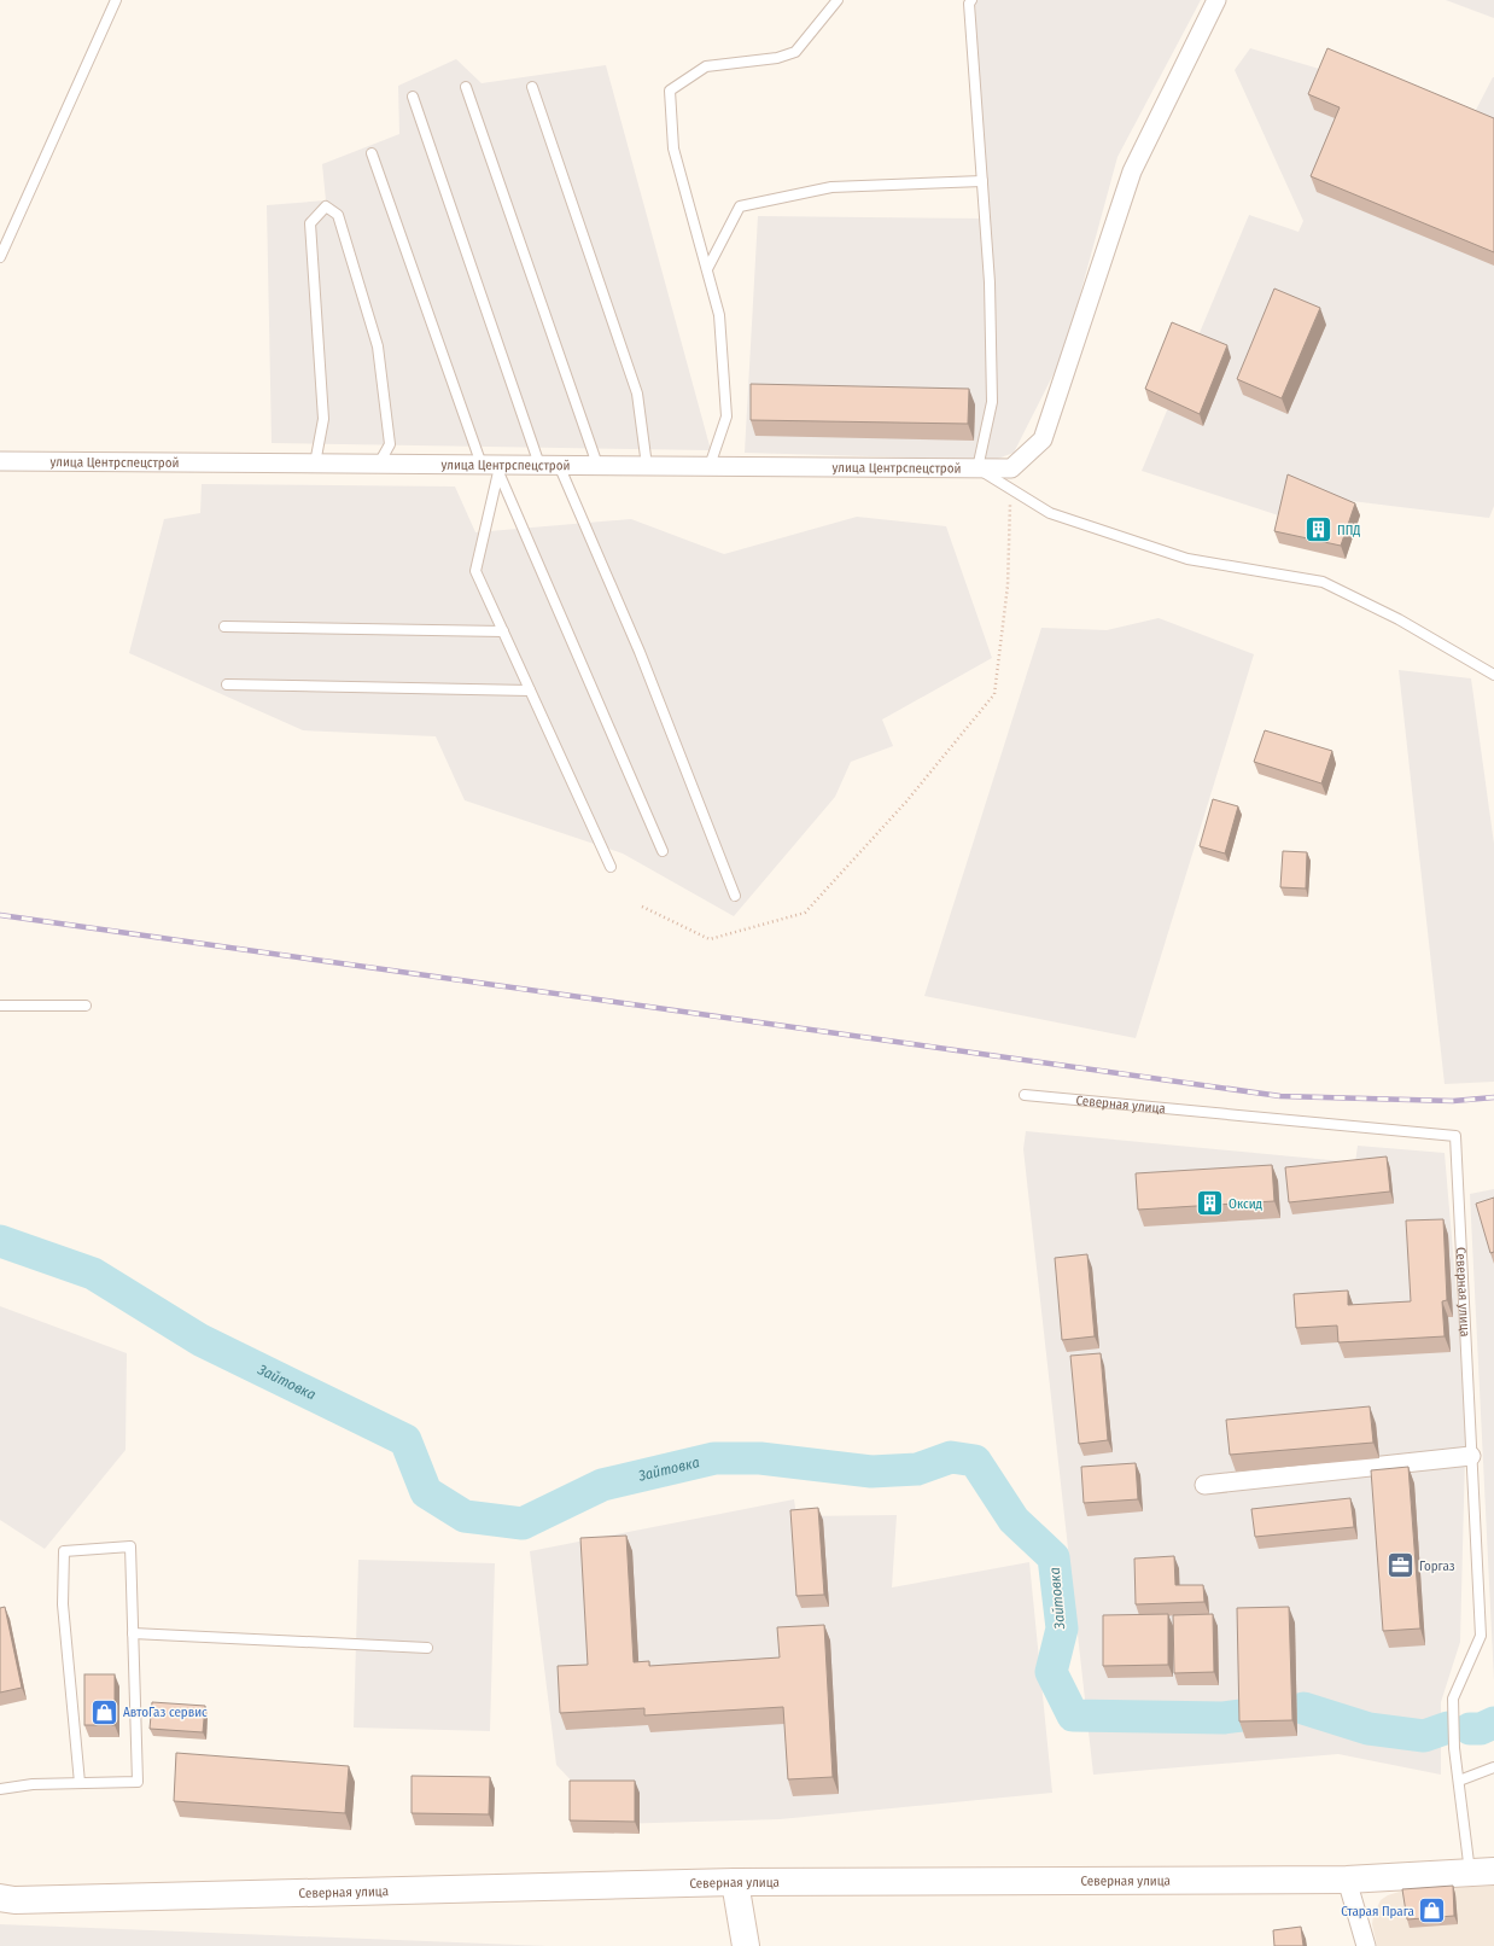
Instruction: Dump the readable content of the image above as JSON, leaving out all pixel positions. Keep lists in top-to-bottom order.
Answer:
{
  "streets": {
    "main road": ["Северная улица"],
    "street": ["улица Центрспецстрой"]
  },
  "water": ["Зайтовка"],
  "places": {
    "building": ["ППД", "Оксид"],
    "office": ["Горгаз"],
    "shop": ["АвтоГаз сервис", "Старая Прага"]
  }
}
